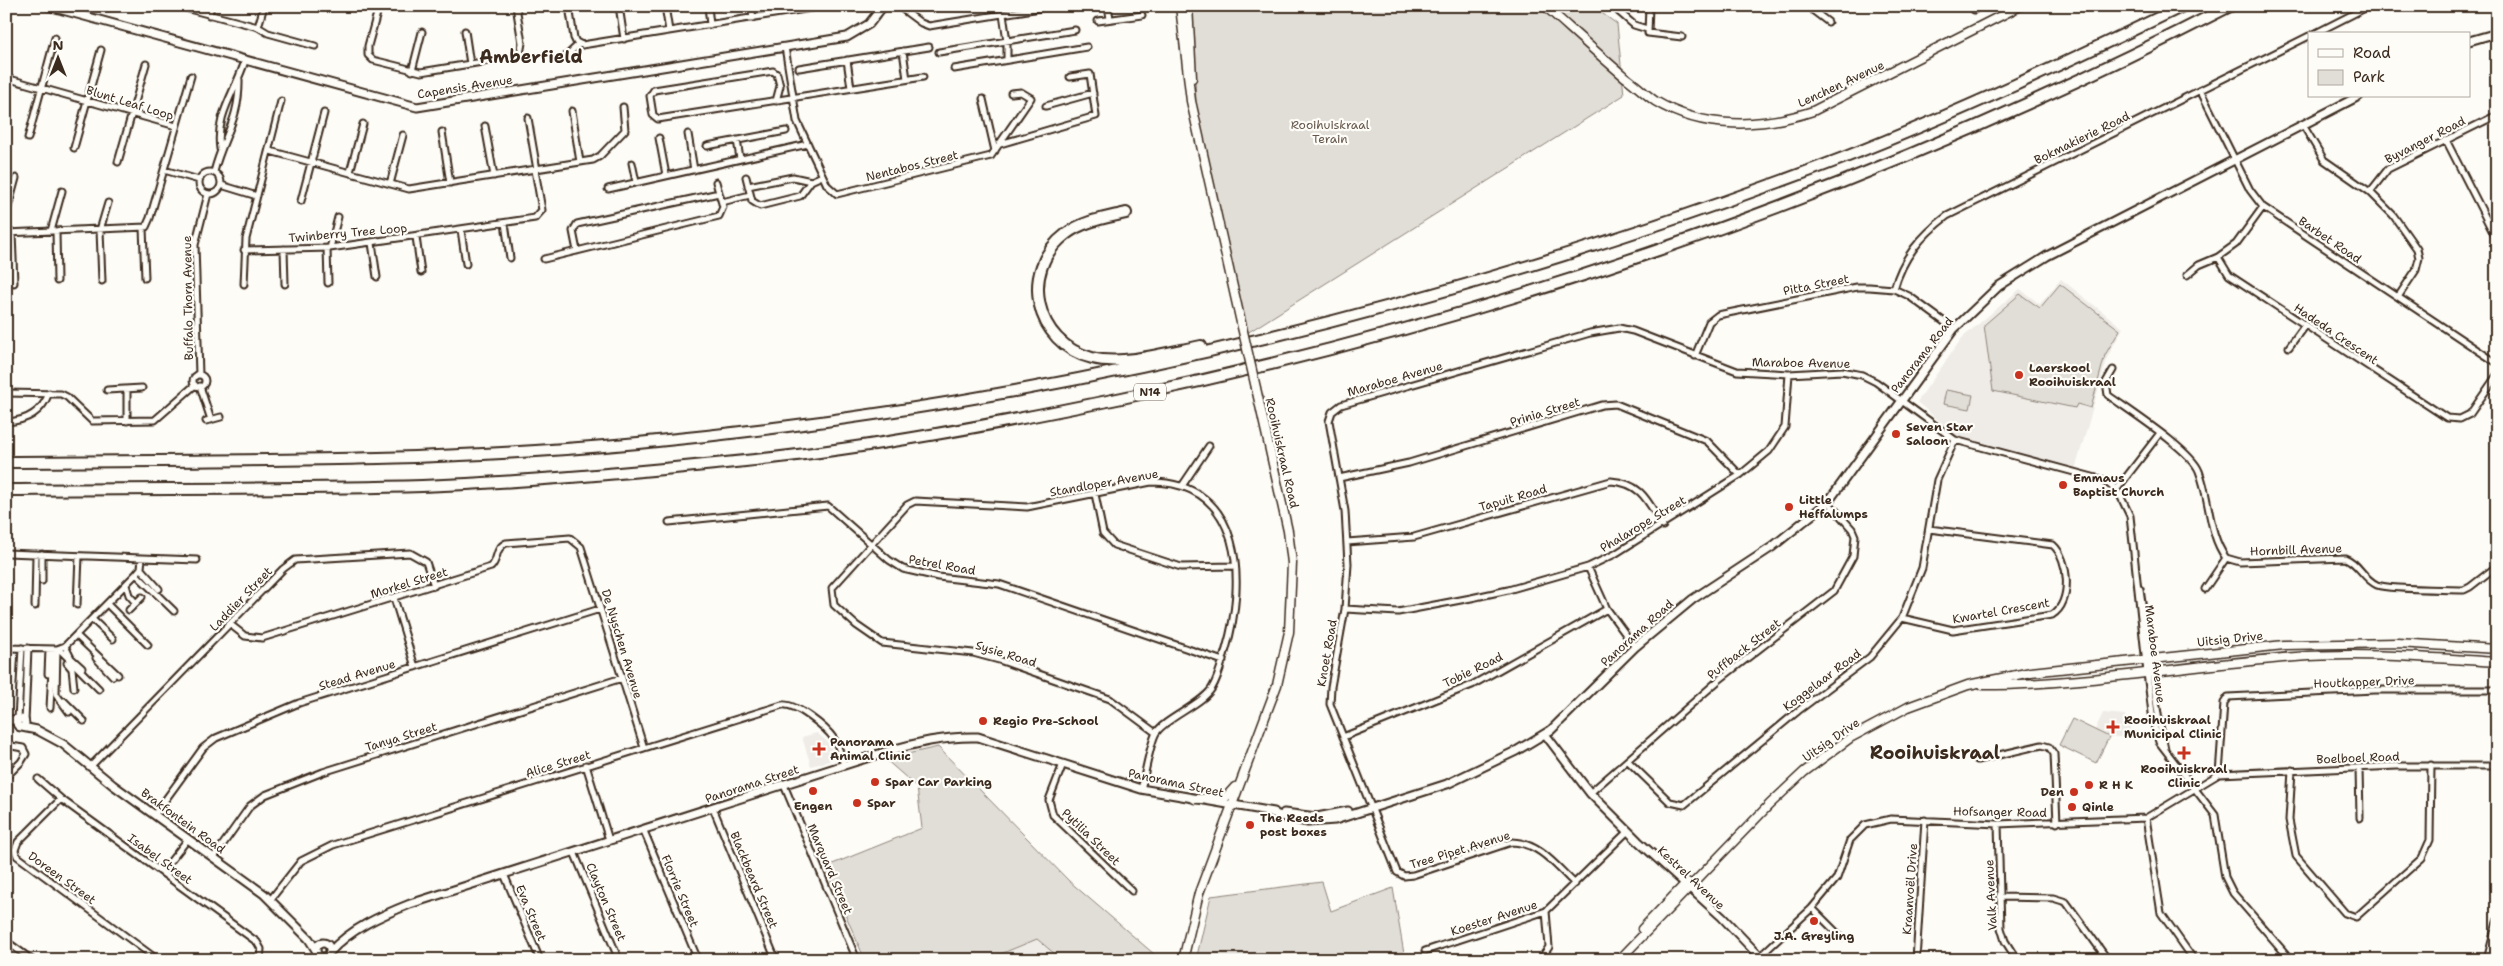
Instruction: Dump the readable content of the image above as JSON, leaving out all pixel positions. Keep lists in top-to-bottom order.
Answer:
{
  "streets": {
    "highway": ["N14"],
    "main road": ["Lenchen Avenue", "Rooihuiskraal Road", "Uitsig Drive"],
    "street": [
      "Capensis Avenue",
      "Blunt Leaf Loop",
      "Bokmakierie Road",
      "Byvanger Road",
      "Nentabos Street",
      "Twinberry Tree Loop",
      "Barbet Road",
      "Pitta Street",
      "Buffalo Thorn Avenue",
      "Hadeda Crescent",
      "Panorama Road",
      "Maraboe Avenue",
      "Prinia Street",
      "Standloper Avenue",
      "Tapuit Road",
      "Phalarope Street",
      "Hornbill Avenue",
      "Petrel Road",
      "Morkel Street",
      "Laddier Street",
      "Kwartel Crescent",
      "De Nyschen Avenue",
      "Puffback Street",
      "Knoet Road",
      "Sysie Road",
      "Tobie Road",
      "Stead Avenue",
      "Koggelaar Road",
      "Houtkapper Drive",
      "Tanya Street",
      "Boelboel Road",
      "Alice Street",
      "Panorama Street",
      "Hofsanger Road",
      "Brakfontein Road",
      "Pytilia Street",
      "Tree Pipet Avenue",
      "Isabel Street",
      "Marquard Street",
      "Doreen Street",
      "Kestrel Avenue",
      "Blackbeard Street",
      "Kraanvoël Drive",
      "Florrie Street",
      "Valk Avenue",
      "Clayton Street",
      "Eva Street",
      "Koester Avenue"
    ]
  },
  "crossings": [
    ["Bokmakierie Road", "Barbet Road"],
    ["Bokmakierie Road", "Pitta Street"],
    ["Barbet Road", "Panorama Road"],
    ["Pitta Street", "Panorama Road"],
    ["Pitta Street", "Maraboe Avenue"],
    ["Panorama Road", "Maraboe Avenue"],
    ["Panorama Road", "Puffback Street"],
    ["Panorama Road", "Panorama Street"],
    ["Maraboe Avenue", "Phalarope Street"],
    ["Maraboe Avenue", "Uitsig Drive"],
    ["Maraboe Avenue", "Knoet Road"],
    ["Maraboe Avenue", "Koggelaar Road"],
    ["Maraboe Avenue", "Hofsanger Road"],
    ["Prinia Street", "Phalarope Street"],
    ["Prinia Street", "Knoet Road"],
    ["Rooihuiskraal Road", "Panorama Street"],
    ["Standloper Avenue", "Petrel Road"],
    ["Standloper Avenue", "Sysie Road"],
    ["Tapuit Road", "Phalarope Street"],
    ["Tapuit Road", "Knoet Road"],
    ["Phalarope Street", "Knoet Road"],
    ["Morkel Street", "Laddier Street"],
    ["Morkel Street", "De Nyschen Avenue"],
    ["Laddier Street", "Brakfontein Road"],
    ["Kwartel Crescent", "Koggelaar Road"],
    ["Uitsig Drive", "Kestrel Avenue"],
    ["De Nyschen Avenue", "Stead Avenue"],
    ["De Nyschen Avenue", "Tanya Street"],
    ["De Nyschen Avenue", "Alice Street"],
    ["Puffback Street", "Koggelaar Road"],
    ["Puffback Street", "Kestrel Avenue"],
    ["Knoet Road", "Tobie Road"],
    ["Knoet Road", "Panorama Street"],
    ["Knoet Road", "Tree Pipet Avenue"],
    ["Stead Avenue", "Brakfontein Road"],
    ["Houtkapper Drive", "Boelboel Road"],
    ["Houtkapper Drive", "Hofsanger Road"],
    ["Tanya Street", "Brakfontein Road"],
    ["Boelboel Road", "Hofsanger Road"],
    ["Alice Street", "Panorama Street"],
    ["Alice Street", "Brakfontein Road"],
    ["Panorama Street", "Brakfontein Road"],
    ["Panorama Street", "Pytilia Street"],
    ["Panorama Street", "Marquard Street"],
    ["Panorama Street", "Kestrel Avenue"],
    ["Panorama Street", "Blackbeard Street"],
    ["Panorama Street", "Florrie Street"],
    ["Panorama Street", "Clayton Street"],
    ["Panorama Street", "Eva Street"],
    ["Hofsanger Road", "Kestrel Avenue"],
    ["Hofsanger Road", "Kraanvoël Drive"],
    ["Hofsanger Road", "Valk Avenue"],
    ["Tree Pipet Avenue", "Koester Avenue"],
    ["Isabel Street", "Doreen Street"],
    ["Kestrel Avenue", "Koester Avenue"]
  ],
  "districts": ["Amberfield", "Rooihuiskraal"],
  "parks": ["Rooihuiskraal Terain"],
  "places": {
    "other": [
      "Laerskool Rooihuiskraal",
      "Seven Star Saloon",
      "Emmaus Baptist Church",
      "Little Heffalumps",
      "Regio Pre-School",
      "Spar Car Parking",
      "R H K",
      "Engen",
      "Den",
      "Spar",
      "Qinle",
      "The Reeds post boxes",
      "J.A. Greyling"
    ],
    "health": ["Rooihuiskraal Municipal Clinic", "Panorama Animal Clinic", "Rooihuiskraal Clinic"]
  },
  "legend": ["Road", "Park"],
  "north": "top"
}
